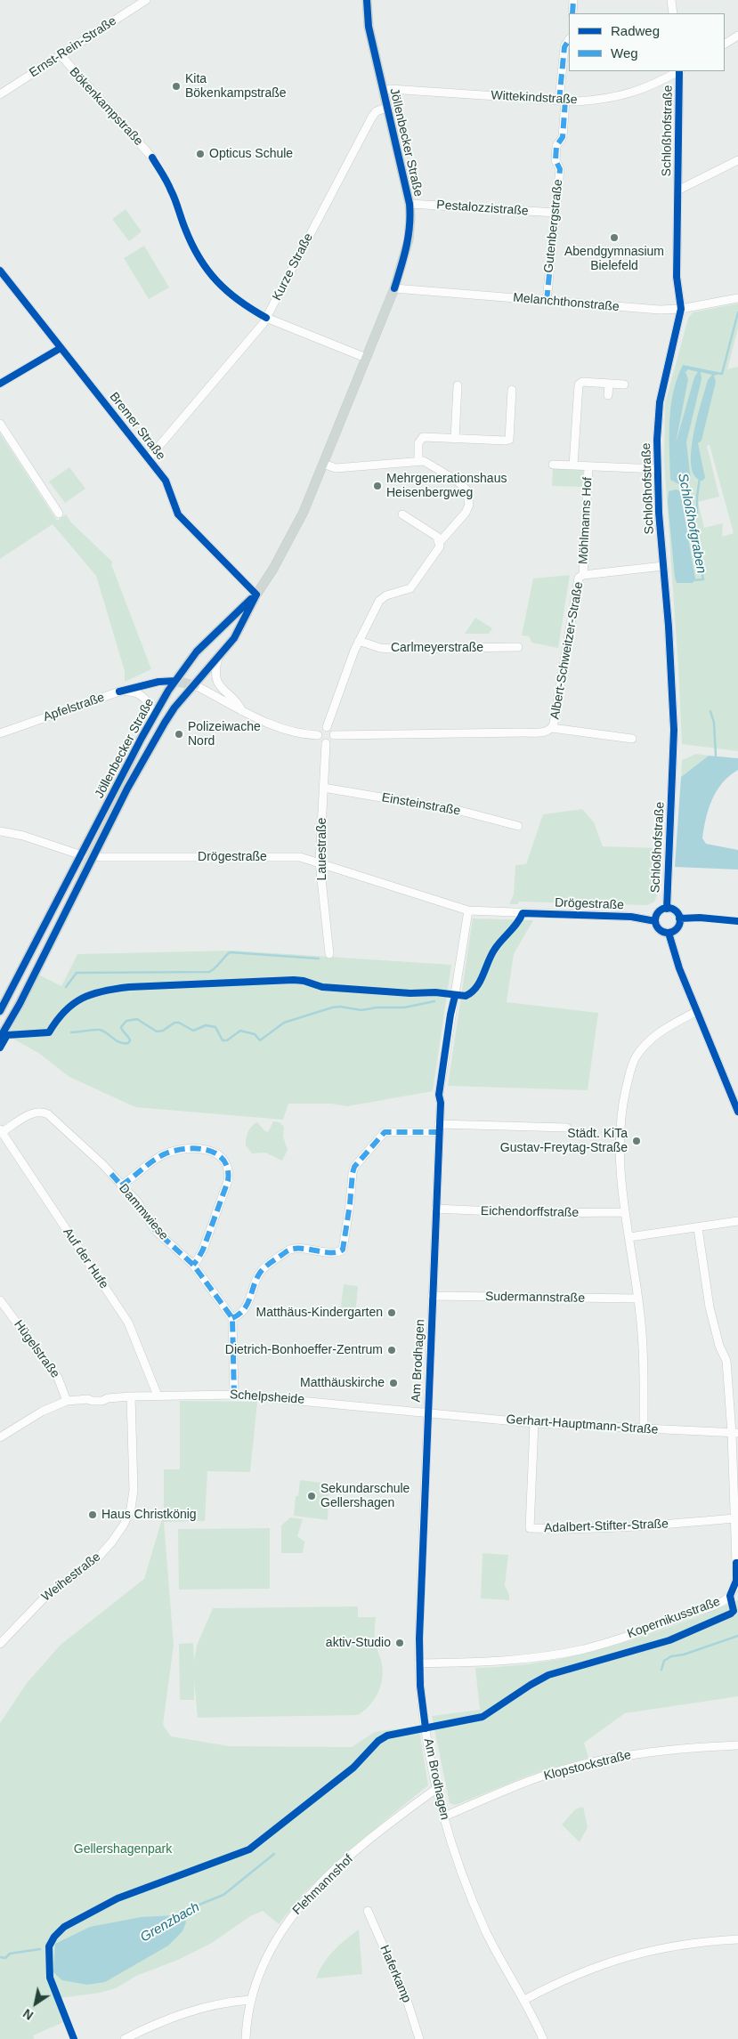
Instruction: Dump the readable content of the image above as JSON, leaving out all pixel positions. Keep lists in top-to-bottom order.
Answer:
{
  "streets": {
    "main road": ["Jöllenbecker Straße"],
    "street": [
      "Ernst-Rein-Straße",
      "Wittekindstraße",
      "Bökenkampstraße",
      "Schloßhofstraße",
      "Pestalozzistraße",
      "Gutenbergstraße",
      "Kurze Straße",
      "Melanchthonstraße",
      "Bremer Straße",
      "Möhlmanns Hof",
      "Carlmeyerstraße",
      "Albert-Schweitzer-Straße",
      "Apfelstraße",
      "Einsteinstraße",
      "Lauestraße",
      "Drögestraße",
      "Dammwiese",
      "Eichendorffstraße",
      "Auf der Hufe",
      "Sudermannstraße",
      "Hügelstraße",
      "Am Brodhagen",
      "Schelpsheide",
      "Gerhart-Hauptmann-Straße",
      "Adalbert-Stifter-Straße",
      "Weihestraße",
      "Kopernikusstraße",
      "Klopstockstraße",
      "Flehmannshof",
      "Haferkamp"
    ]
  },
  "crossings": [
    ["Ernst-Rein-Straße", "Bökenkampstraße"],
    ["Wittekindstraße", "Jöllenbecker Straße"],
    ["Wittekindstraße", "Gutenbergstraße"],
    ["Schloßhofstraße", "Melanchthonstraße"],
    ["Schloßhofstraße", "Möhlmanns Hof"],
    ["Schloßhofstraße", "Albert-Schweitzer-Straße"],
    ["Schloßhofstraße", "Drögestraße"],
    ["Jöllenbecker Straße", "Pestalozzistraße"],
    ["Jöllenbecker Straße", "Kurze Straße"],
    ["Jöllenbecker Straße", "Melanchthonstraße"],
    ["Jöllenbecker Straße", "Bremer Straße"],
    ["Jöllenbecker Straße", "Apfelstraße"],
    ["Jöllenbecker Straße", "Drögestraße"],
    ["Pestalozzistraße", "Gutenbergstraße"],
    ["Gutenbergstraße", "Melanchthonstraße"],
    ["Kurze Straße", "Bremer Straße"],
    ["Möhlmanns Hof", "Albert-Schweitzer-Straße"],
    ["Albert-Schweitzer-Straße", "Lauestraße"],
    ["Einsteinstraße", "Lauestraße"],
    ["Lauestraße", "Drögestraße"],
    ["Drögestraße", "Am Brodhagen"],
    ["Dammwiese", "Auf der Hufe"],
    ["Eichendorffstraße", "Am Brodhagen"],
    ["Auf der Hufe", "Schelpsheide"],
    ["Sudermannstraße", "Am Brodhagen"],
    ["Hügelstraße", "Schelpsheide"],
    ["Am Brodhagen", "Schelpsheide"],
    ["Am Brodhagen", "Gerhart-Hauptmann-Straße"],
    ["Am Brodhagen", "Kopernikusstraße"],
    ["Am Brodhagen", "Klopstockstraße"],
    ["Am Brodhagen", "Flehmannshof"],
    ["Schelpsheide", "Gerhart-Hauptmann-Straße"],
    ["Schelpsheide", "Weihestraße"],
    ["Gerhart-Hauptmann-Straße", "Adalbert-Stifter-Straße"],
    ["Gerhart-Hauptmann-Straße", "Kopernikusstraße"],
    ["Adalbert-Stifter-Straße", "Kopernikusstraße"]
  ],
  "water": ["Schloßhofgraben", "Grenzbach"],
  "parks": ["Gellershagenpark"],
  "places": [
    "Kita Bökenkampstraße",
    "Opticus Schule",
    "Abendgymnasium Bielefeld",
    "Mehrgenerationshaus Heisenbergweg",
    "Polizeiwache Nord",
    "Städt. KiTa Gustav-Freytag-Straße",
    "Matthäus-Kindergarten",
    "Dietrich-Bonhoeffer-Zentrum",
    "Matthäuskirche",
    "Sekundarschule Gellershagen",
    "Haus Christkönig",
    "aktiv-Studio"
  ],
  "legend": ["Radweg", "Weg"],
  "north": "bottom left"
}
